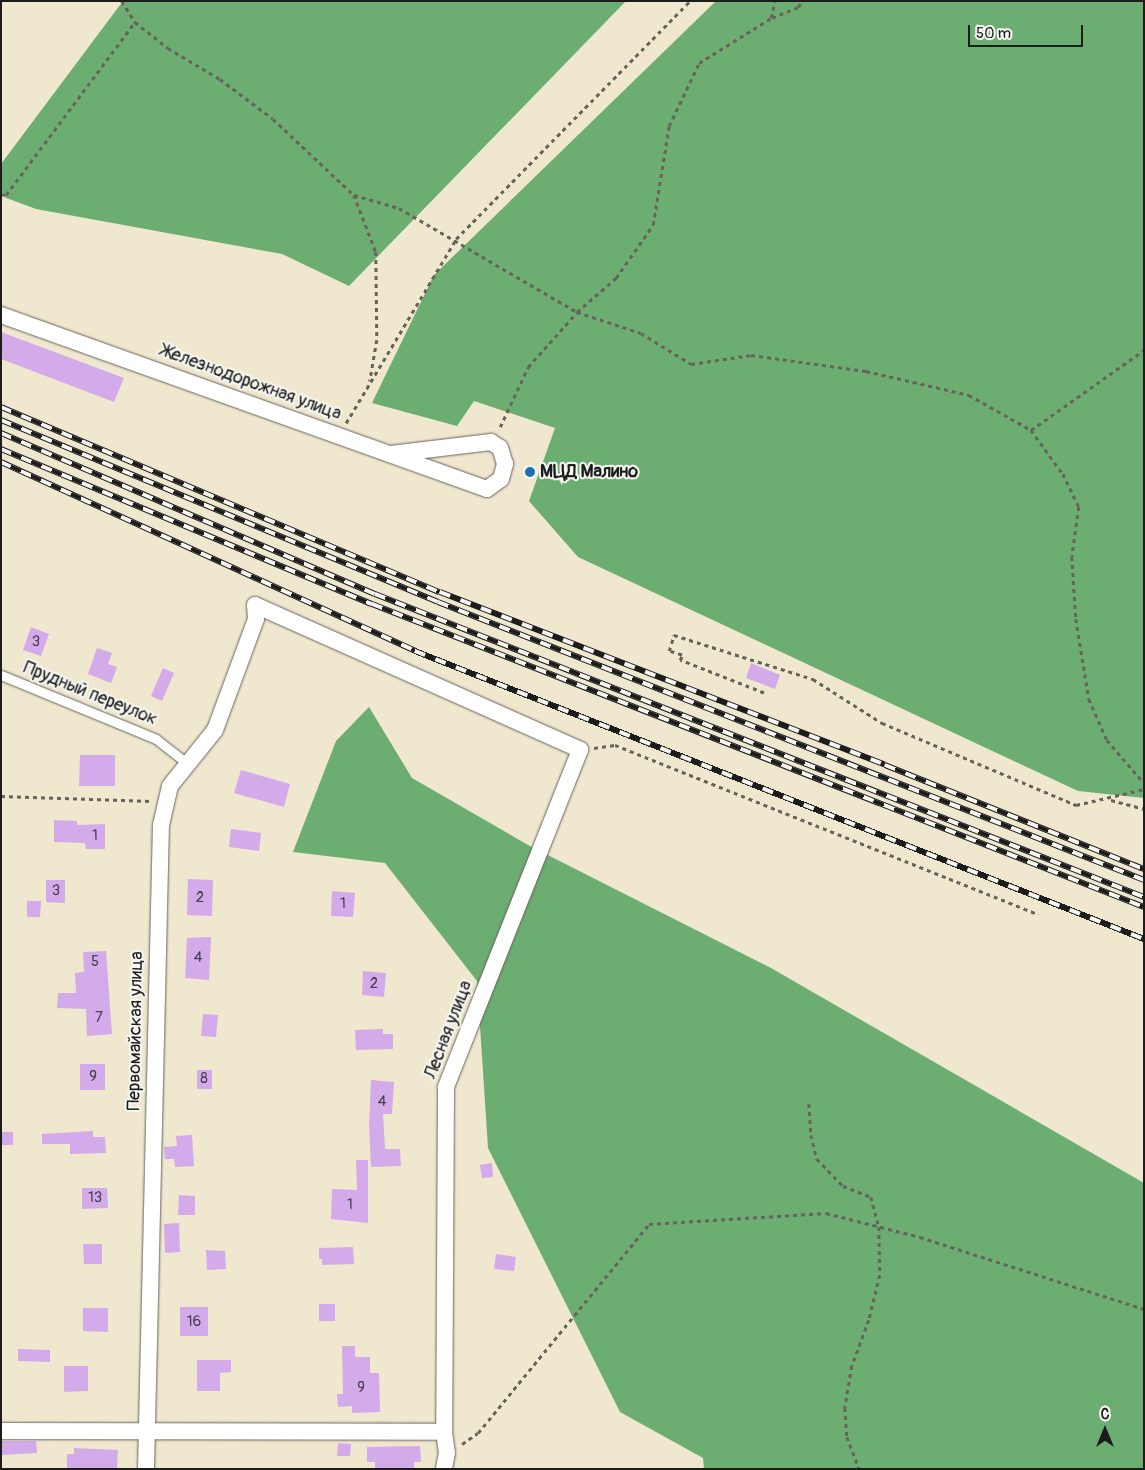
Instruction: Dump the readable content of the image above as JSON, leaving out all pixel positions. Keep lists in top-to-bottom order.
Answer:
{
  "streets": {
    "street": ["Железнодорожная улица", "Лесная улица", "Первомайская улица"],
    "lane": ["Прудный переулок"]
  },
  "crossings": [
    ["Прудный переулок", "Первомайская улица"],
    ["Лесная улица", "Первомайская улица"]
  ],
  "places": ["МЦД Малино"],
  "house_numbers": [
    "3",
    "1",
    "3",
    "2",
    "1",
    "4",
    "5",
    "2",
    "7",
    "9",
    "8",
    "4",
    "13",
    "1",
    "16",
    "9"
  ],
  "scale_bar": "50 m",
  "north": "top"
}
